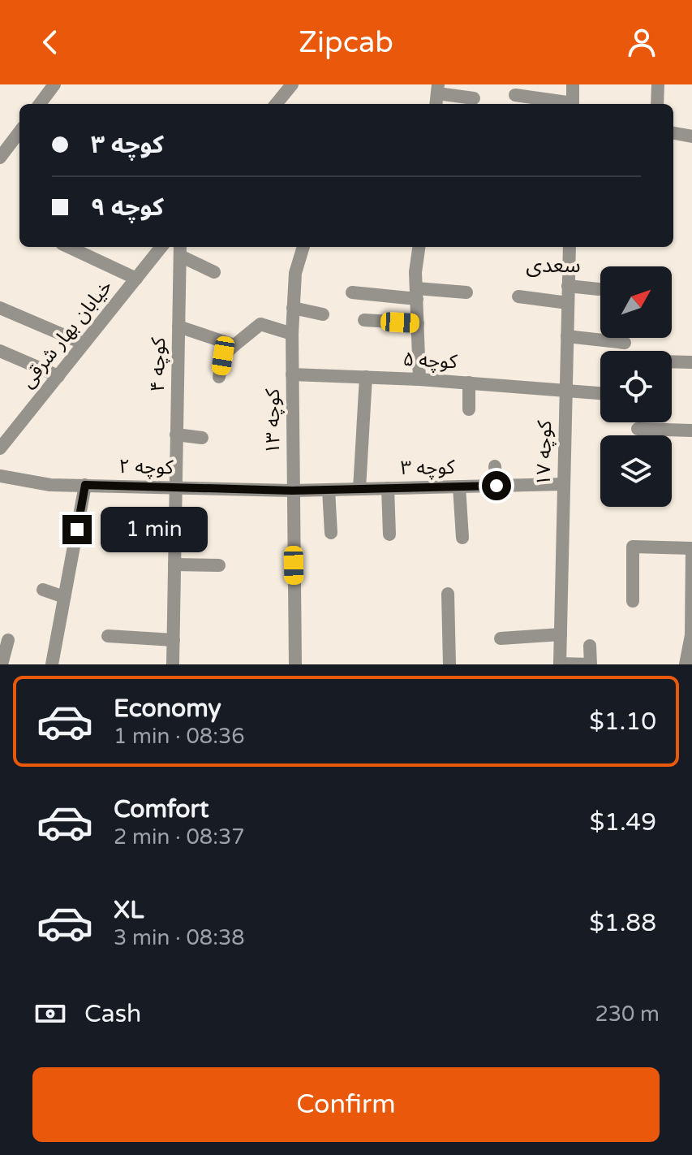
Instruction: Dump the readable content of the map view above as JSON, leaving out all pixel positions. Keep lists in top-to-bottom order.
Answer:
{
  "streets": {
    "street": [
      "خیابان بهار شرقی",
      "کوچه ۵",
      "کوچه ۴",
      "کوچه ۱۳",
      "کوچه ۱۷",
      "کوچه ۲",
      "کوچه ۳"
    ]
  },
  "crossings": [
    ["کوچه ۵", "کوچه ۱۳"],
    ["کوچه ۵", "کوچه ۱۷"],
    ["کوچه ۴", "کوچه ۲"],
    ["کوچه ۱۳", "کوچه ۲"],
    ["کوچه ۱۳", "کوچه ۳"],
    ["کوچه ۱۷", "کوچه ۳"],
    ["کوچه ۲", "کوچه ۳"]
  ],
  "districts": ["سعدی"],
  "north": "top right",
  "page": {
    "header": "Zipcab",
    "banner": ["کوچه ۳", "کوچه ۹"],
    "bubble": "1 min",
    "list": [
      {
        "name": "Economy",
        "note": "1 min · 08:36",
        "value": "$1.10"
      },
      {
        "name": "Comfort",
        "note": "2 min · 08:37",
        "value": "$1.49"
      },
      {
        "name": "XL",
        "note": "3 min · 08:38",
        "value": "$1.88"
      }
    ],
    "pay": ["Cash", "230 m"],
    "buttons": "Confirm"
  }
}
